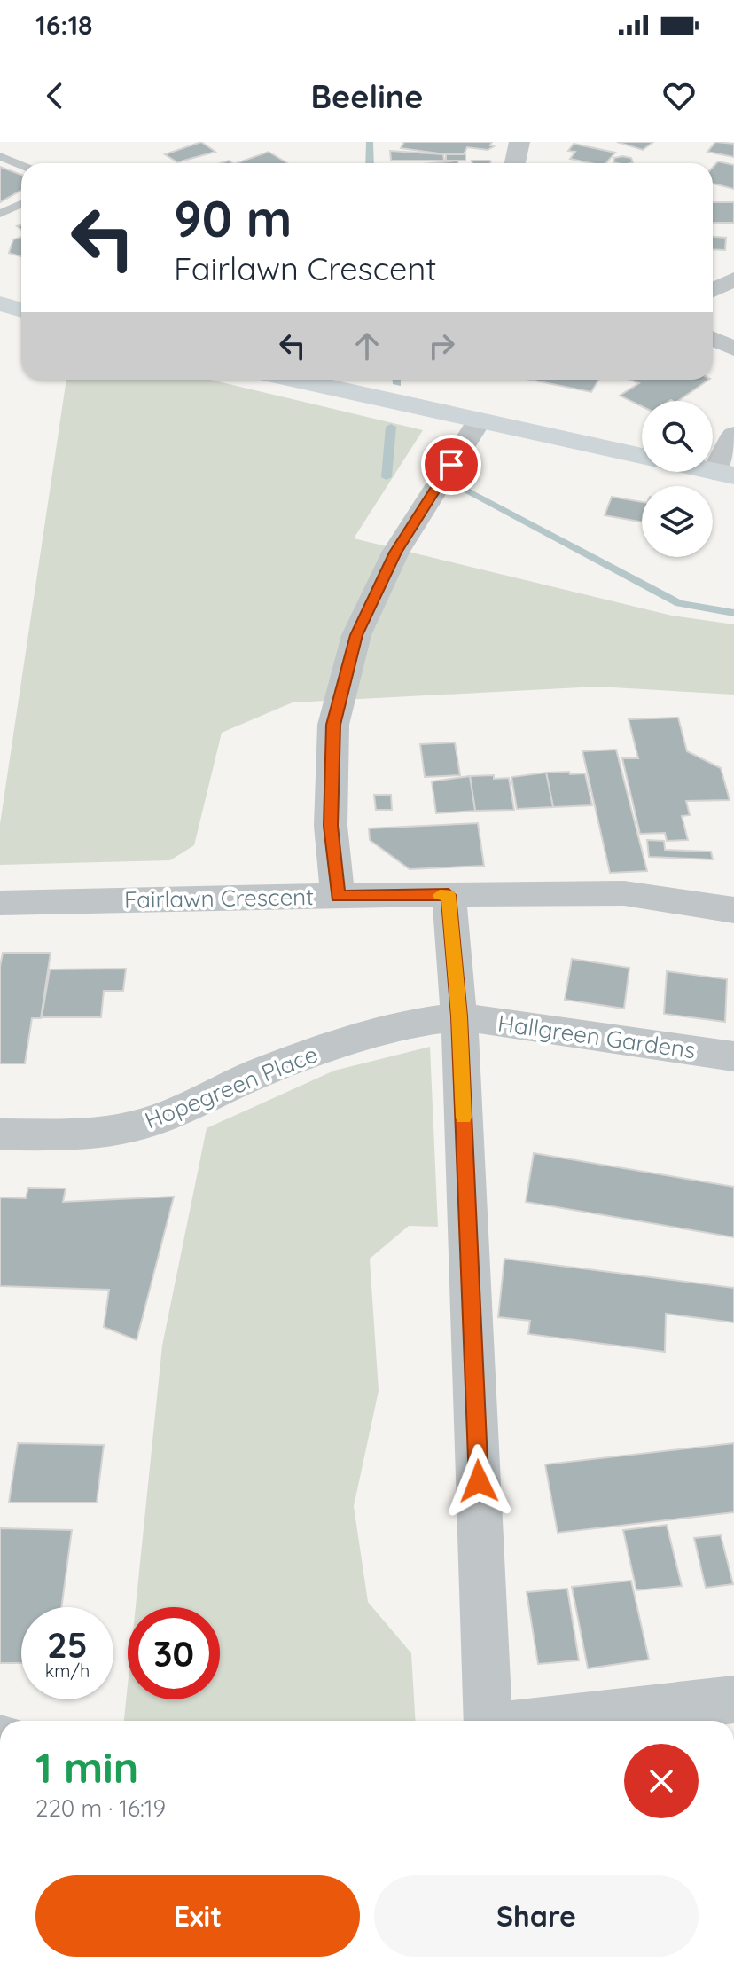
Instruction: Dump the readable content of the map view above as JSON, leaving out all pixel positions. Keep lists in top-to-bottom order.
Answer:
{
  "streets": {
    "street": ["Fairlawn Crescent", "Hallgreen Gardens", "Hopegreen Place"]
  },
  "crossings": [
    ["Hallgreen Gardens", "Hopegreen Place"]
  ],
  "page": {
    "status": "16:18",
    "header": "Beeline",
    "turn": ["90 m", "Fairlawn Crescent"],
    "speed": "25 km/h",
    "limit": "30",
    "heading": ["1 min", "220 m · 16:19"],
    "buttons": ["Exit", "Share"]
  }
}
